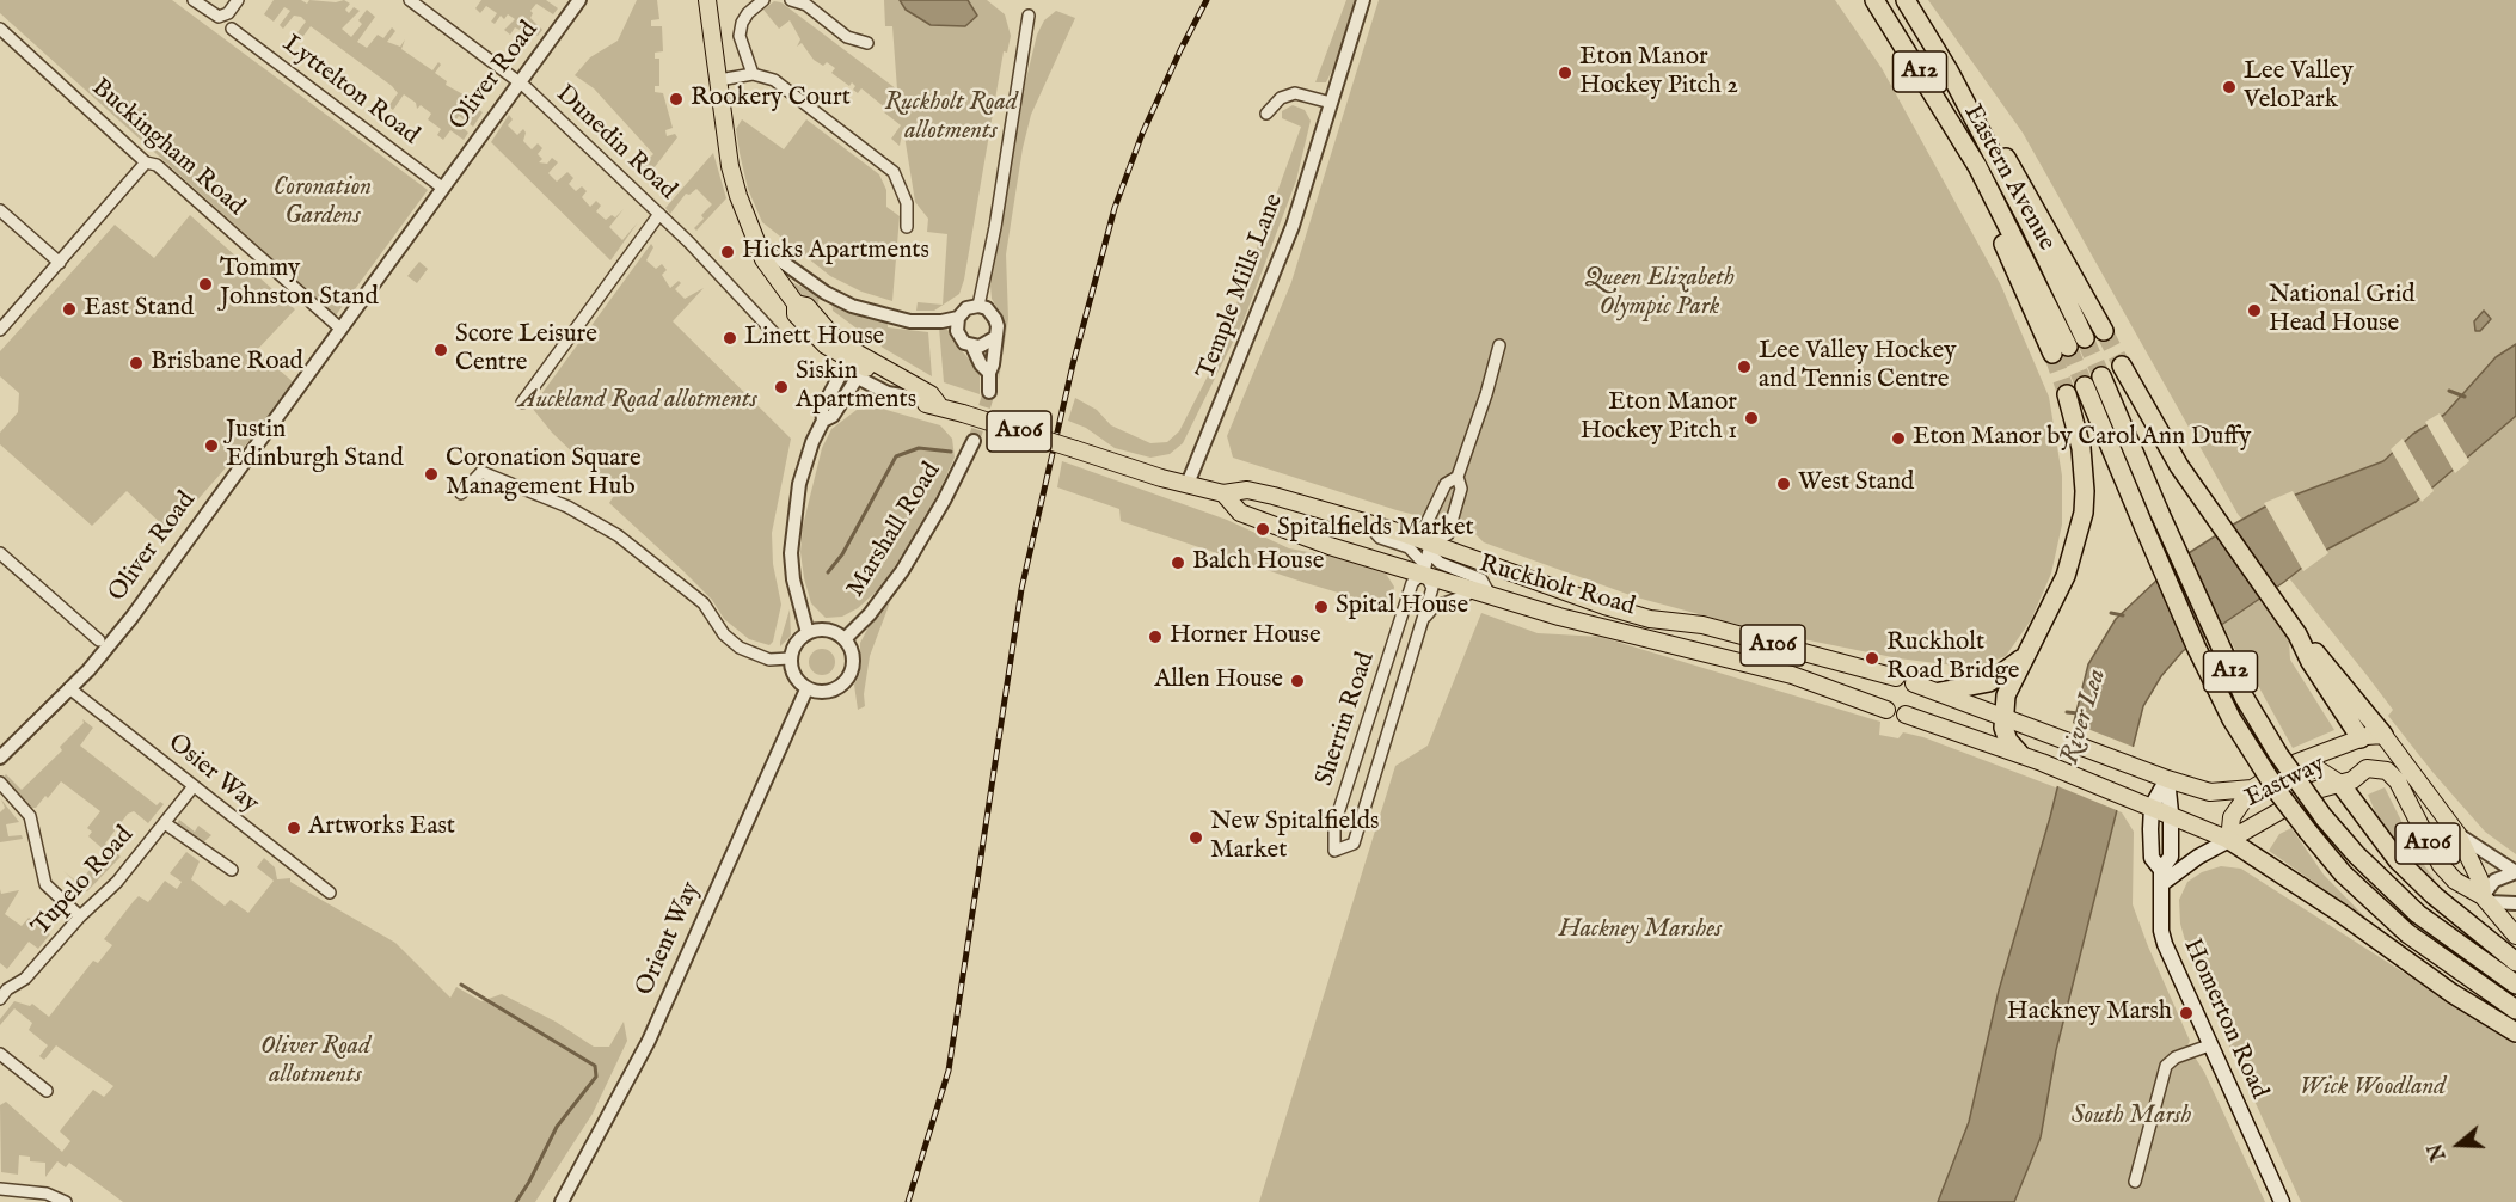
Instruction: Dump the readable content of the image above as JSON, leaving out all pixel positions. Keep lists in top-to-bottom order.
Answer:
{
  "streets": {
    "highway": ["A12", "Eastern Avenue"],
    "main road": [
      "A106",
      "Ruckholt Road",
      "Eastway",
      "Homerton Road"
    ],
    "street": [
      "Oliver Road",
      "Lyttelton Road",
      "Dunedin Road",
      "Buckingham Road",
      "Temple Mills Lane",
      "Marshall Road",
      "Sherrin Road",
      "Osier Way",
      "Tupelo Road",
      "Orient Way"
    ]
  },
  "crossings": [
    ["A12", "Eastern Avenue"],
    ["Oliver Road", "Lyttelton Road"],
    ["Oliver Road", "Dunedin Road"],
    ["Oliver Road", "Buckingham Road"],
    ["Oliver Road", "Osier Way"],
    ["Temple Mills Lane", "Ruckholt Road"],
    ["Marshall Road", "Orient Way"],
    ["Ruckholt Road", "Sherrin Road"],
    ["Osier Way", "Tupelo Road"],
    ["Eastway", "Homerton Road"]
  ],
  "water": ["River Lea"],
  "parks": [
    "Ruckholt Road allotments",
    "Coronation Gardens",
    "Queen Elizabeth Olympic Park",
    "Auckland Road allotments",
    "Hackney Marshes",
    "Oliver Road allotments",
    "Wick Woodland",
    "South Marsh"
  ],
  "places": [
    "Eton Manor Hockey Pitch 2",
    "Lee Valley VeloPark",
    "Rookery Court",
    "Hicks Apartments",
    "Tommy Johnston Stand",
    "East Stand",
    "National Grid Head House",
    "Linett House",
    "Score Leisure Centre",
    "Brisbane Road",
    "Lee Valley Hockey and Tennis Centre",
    "Siskin Apartments",
    "Eton Manor Hockey Pitch 1",
    "Eton Manor by Carol Ann Duffy",
    "Justin Edinburgh Stand",
    "Coronation Square Management Hub",
    "West Stand",
    "Spitalfields Market",
    "Balch House",
    "Spital House",
    "Horner House",
    "Ruckholt Road Bridge",
    "Allen House",
    "Artworks East",
    "New Spitalfields Market",
    "Hackney Marsh"
  ],
  "north": "left"
}
